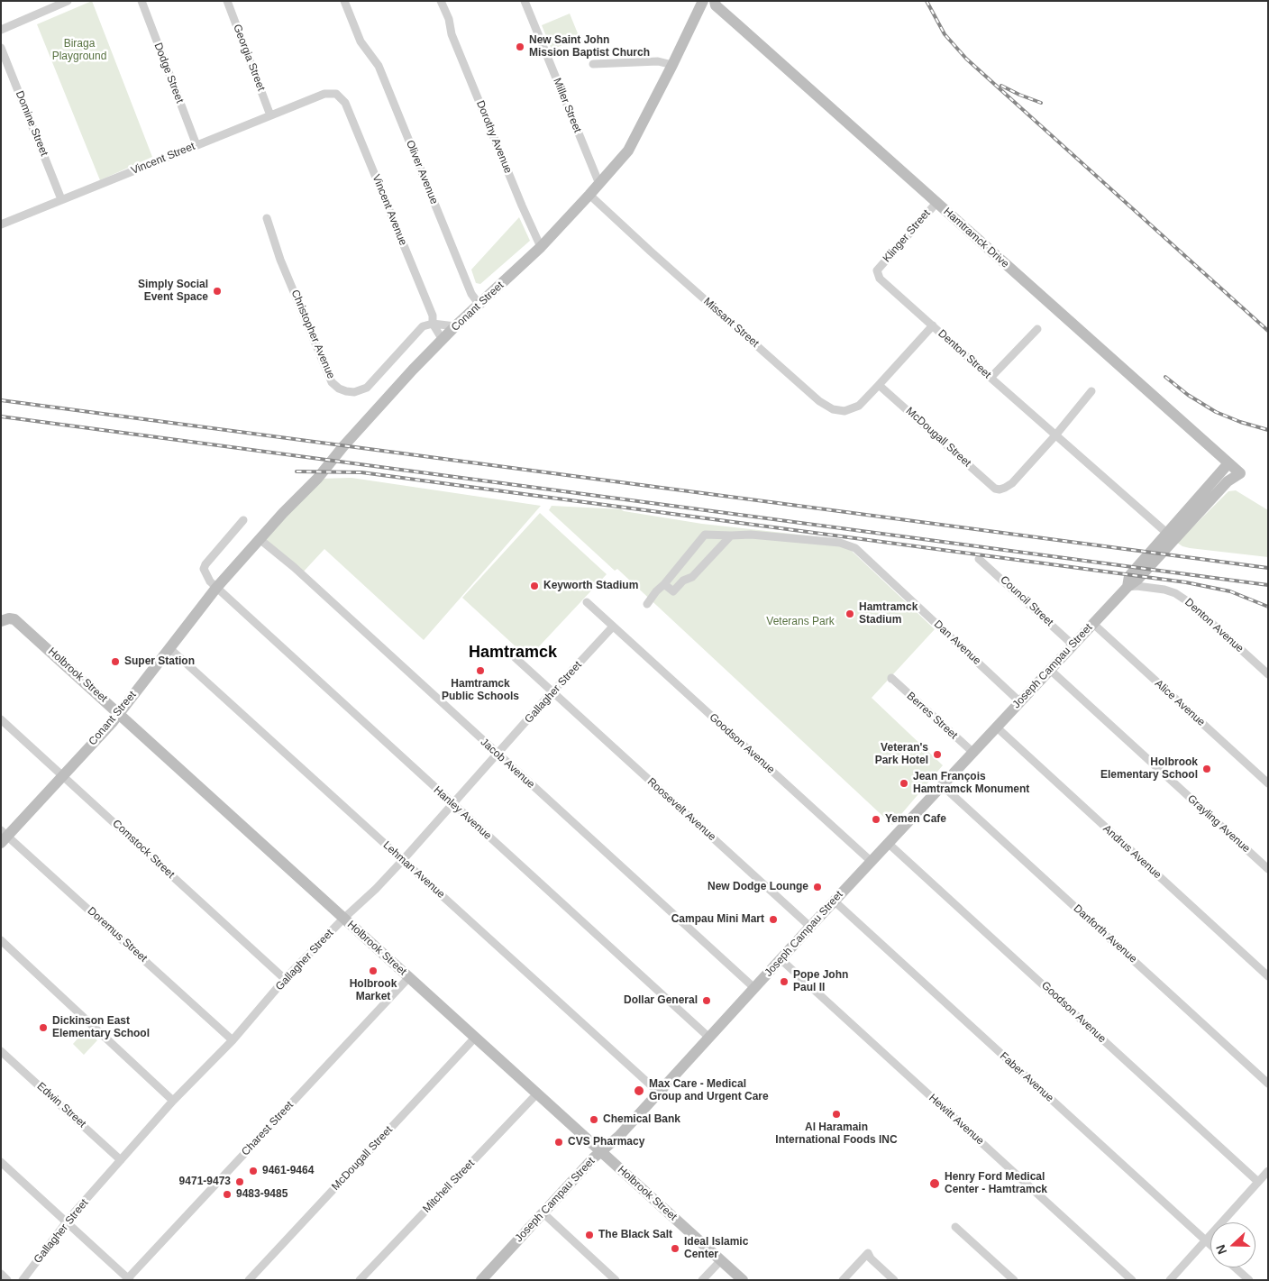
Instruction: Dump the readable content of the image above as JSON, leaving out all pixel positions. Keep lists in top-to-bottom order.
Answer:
{
  "streets": {
    "street": [
      "Georgia Street",
      "Dodge Street",
      "Miller Street",
      "Domine Street",
      "Dorothy Avenue",
      "Vincent Street",
      "Oliver Avenue",
      "Vincent Avenue",
      "Klinger Street",
      "Hamtramck Drive",
      "Conant Street",
      "Missant Street",
      "Christopher Avenue",
      "Denton Street",
      "McDougall Street",
      "Council Street",
      "Denton Avenue",
      "Dan Avenue",
      "Joseph Campau Street",
      "Holbrook Street",
      "Gallagher Street",
      "Alice Avenue",
      "Berres Street",
      "Goodson Avenue",
      "Jacob Avenue",
      "Roosevelt Avenue",
      "Hanley Avenue",
      "Grayling Avenue",
      "Comstock Street",
      "Andrus Avenue",
      "Lehman Avenue",
      "Danforth Avenue",
      "Doremus Street",
      "Faber Avenue",
      "Edwin Street",
      "Hewitt Avenue",
      "Charest Street",
      "Mitchell Street"
    ]
  },
  "crossings": [
    ["Georgia Street", "Vincent Street"],
    ["Dodge Street", "Vincent Street"],
    ["Miller Street", "Conant Street"],
    ["Domine Street", "Vincent Street"],
    ["Dorothy Avenue", "Conant Street"],
    ["Vincent Street", "Vincent Avenue"],
    ["Oliver Avenue", "Conant Street"],
    ["Vincent Avenue", "Conant Street"],
    ["Vincent Avenue", "Christopher Avenue"],
    ["Klinger Street", "Hamtramck Drive"],
    ["Klinger Street", "Denton Street"],
    ["Hamtramck Drive", "Joseph Campau Street"],
    ["Conant Street", "Missant Street"],
    ["Conant Street", "Holbrook Street"],
    ["Conant Street", "Jacob Avenue"],
    ["Conant Street", "Hanley Avenue"],
    ["Conant Street", "Comstock Street"],
    ["Conant Street", "Lehman Avenue"],
    ["Conant Street", "Doremus Street"],
    ["Missant Street", "McDougall Street"],
    ["Denton Street", "McDougall Street"],
    ["McDougall Street", "Holbrook Street"],
    ["Council Street", "Joseph Campau Street"],
    ["Denton Avenue", "Joseph Campau Street"],
    ["Dan Avenue", "Joseph Campau Street"],
    ["Joseph Campau Street", "Holbrook Street"],
    ["Joseph Campau Street", "Alice Avenue"],
    ["Joseph Campau Street", "Berres Street"],
    ["Joseph Campau Street", "Goodson Avenue"],
    ["Joseph Campau Street", "Jacob Avenue"],
    ["Joseph Campau Street", "Roosevelt Avenue"],
    ["Joseph Campau Street", "Hanley Avenue"],
    ["Joseph Campau Street", "Grayling Avenue"],
    ["Joseph Campau Street", "Andrus Avenue"],
    ["Joseph Campau Street", "Lehman Avenue"],
    ["Joseph Campau Street", "Danforth Avenue"],
    ["Joseph Campau Street", "Faber Avenue"],
    ["Joseph Campau Street", "Hewitt Avenue"],
    ["Holbrook Street", "Gallagher Street"],
    ["Holbrook Street", "Charest Street"],
    ["Holbrook Street", "Mitchell Street"],
    ["Gallagher Street", "Goodson Avenue"],
    ["Gallagher Street", "Jacob Avenue"],
    ["Gallagher Street", "Roosevelt Avenue"],
    ["Gallagher Street", "Hanley Avenue"],
    ["Gallagher Street", "Comstock Street"],
    ["Gallagher Street", "Lehman Avenue"],
    ["Gallagher Street", "Doremus Street"],
    ["Gallagher Street", "Edwin Street"]
  ],
  "districts": ["Hamtramck"],
  "parks": ["Biraga Playground", "Veterans Park"],
  "places": [
    "New Saint John Mission Baptist Church",
    "Simply Social Event Space",
    "Keyworth Stadium",
    "Hamtramck Stadium",
    "Super Station",
    "Hamtramck Public Schools",
    "Veteran's Park Hotel",
    "Holbrook Elementary School",
    "Jean François Hamtramck Monument",
    "Yemen Cafe",
    "New Dodge Lounge",
    "Campau Mini Mart",
    "Holbrook Market",
    "Pope John Paul II",
    "Dollar General",
    "Dickinson East Elementary School",
    "Max Care - Medical Group and Urgent Care",
    "Al Haramain International Foods INC",
    "Chemical Bank",
    "CVS Pharmacy",
    "9461-9464",
    "9471-9473",
    "Henry Ford Medical Center - Hamtramck",
    "9483-9485",
    "The Black Salt",
    "Ideal Islamic Center"
  ],
  "north": "left"
}
